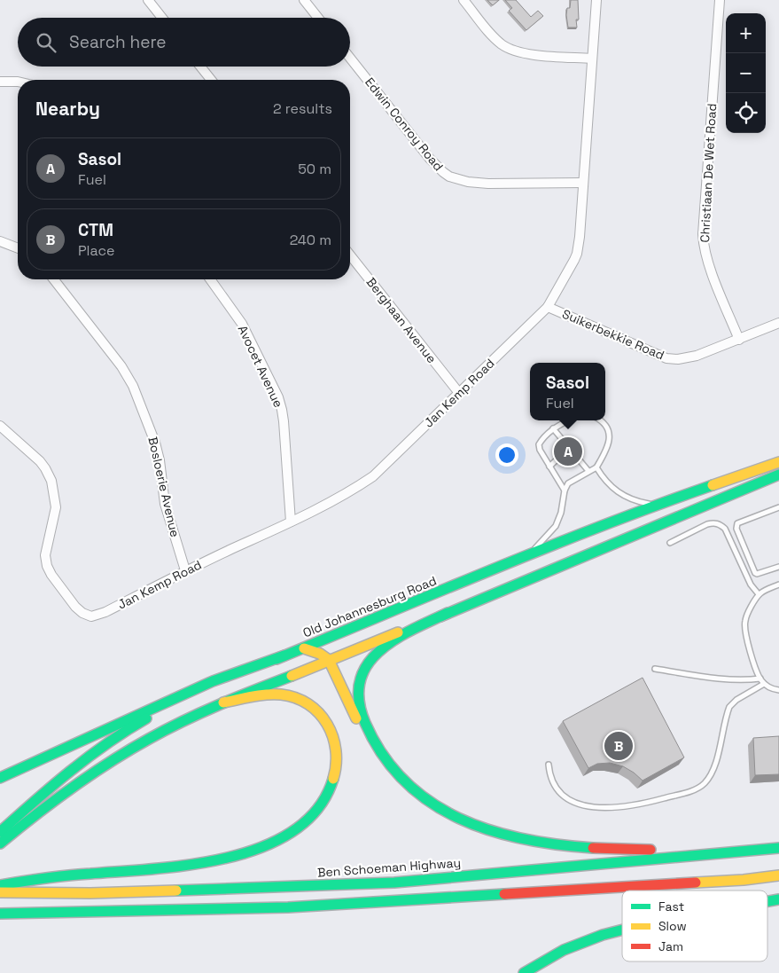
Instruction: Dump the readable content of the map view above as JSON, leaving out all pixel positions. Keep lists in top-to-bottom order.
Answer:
{
  "streets": {
    "main road": ["Old Johannesburg Road", "Ben Schoeman Highway"],
    "street": [
      "Edwin Conroy Road",
      "Christiaan De Wet Road",
      "Berghaan Avenue",
      "Suikerbekkie Road",
      "Avocet Avenue",
      "Jan Kemp Road",
      "Bosloerie Avenue"
    ]
  },
  "crossings": [
    ["Edwin Conroy Road", "Jan Kemp Road"],
    ["Christiaan De Wet Road", "Suikerbekkie Road"],
    ["Berghaan Avenue", "Jan Kemp Road"],
    ["Suikerbekkie Road", "Jan Kemp Road"],
    ["Avocet Avenue", "Jan Kemp Road"],
    ["Jan Kemp Road", "Bosloerie Avenue"]
  ],
  "legend": ["Fast", "Slow", "Jam"],
  "page": {
    "map_buttons": ["+", "−"],
    "search": "Search here",
    "heading": ["Nearby", "2 results"],
    "list": [
      {
        "mark": "A",
        "name": "Sasol",
        "note": "Fuel",
        "value": "50 m"
      },
      {
        "mark": "B",
        "name": "CTM",
        "note": "Place",
        "value": "240 m"
      }
    ],
    "popup": ["Sasol", "Fuel"],
    "pins": ["A", "B"]
  }
}
